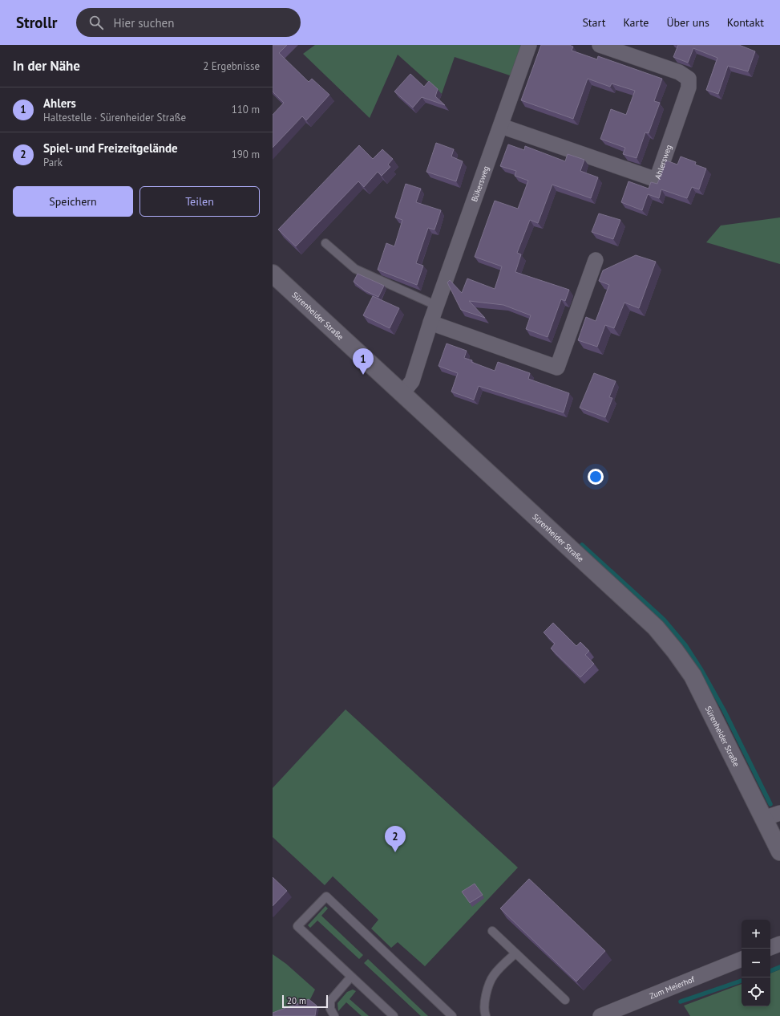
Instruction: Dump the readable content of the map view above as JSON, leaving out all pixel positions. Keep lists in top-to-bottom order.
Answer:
{
  "streets": {
    "main road": ["Sürenheider Straße"],
    "street": ["Ahlersweg", "Bükersweg", "Zum Meierhof"]
  },
  "crossings": [
    ["Ahlersweg", "Bükersweg"],
    ["Bükersweg", "Sürenheider Straße"]
  ],
  "scale_bar": "20 m",
  "page": {
    "header": "Strollr",
    "search": "Hier suchen",
    "nav": [
      "Start",
      "Karte",
      "Über uns",
      "Kontakt"
    ],
    "heading": ["In der Nähe", "2 Ergebnisse"],
    "list": [
      {
        "mark": "1",
        "name": "Ahlers",
        "note": "Haltestelle · Sürenheider Straße",
        "value": "110 m"
      },
      {
        "mark": "2",
        "name": "Spiel- und Freizeitgelände",
        "note": "Park",
        "value": "190 m"
      }
    ],
    "buttons": ["Speichern", "Teilen"],
    "pins": ["1", "2"],
    "map_buttons": ["+", "−"],
    "scale": "20 m"
  }
}
